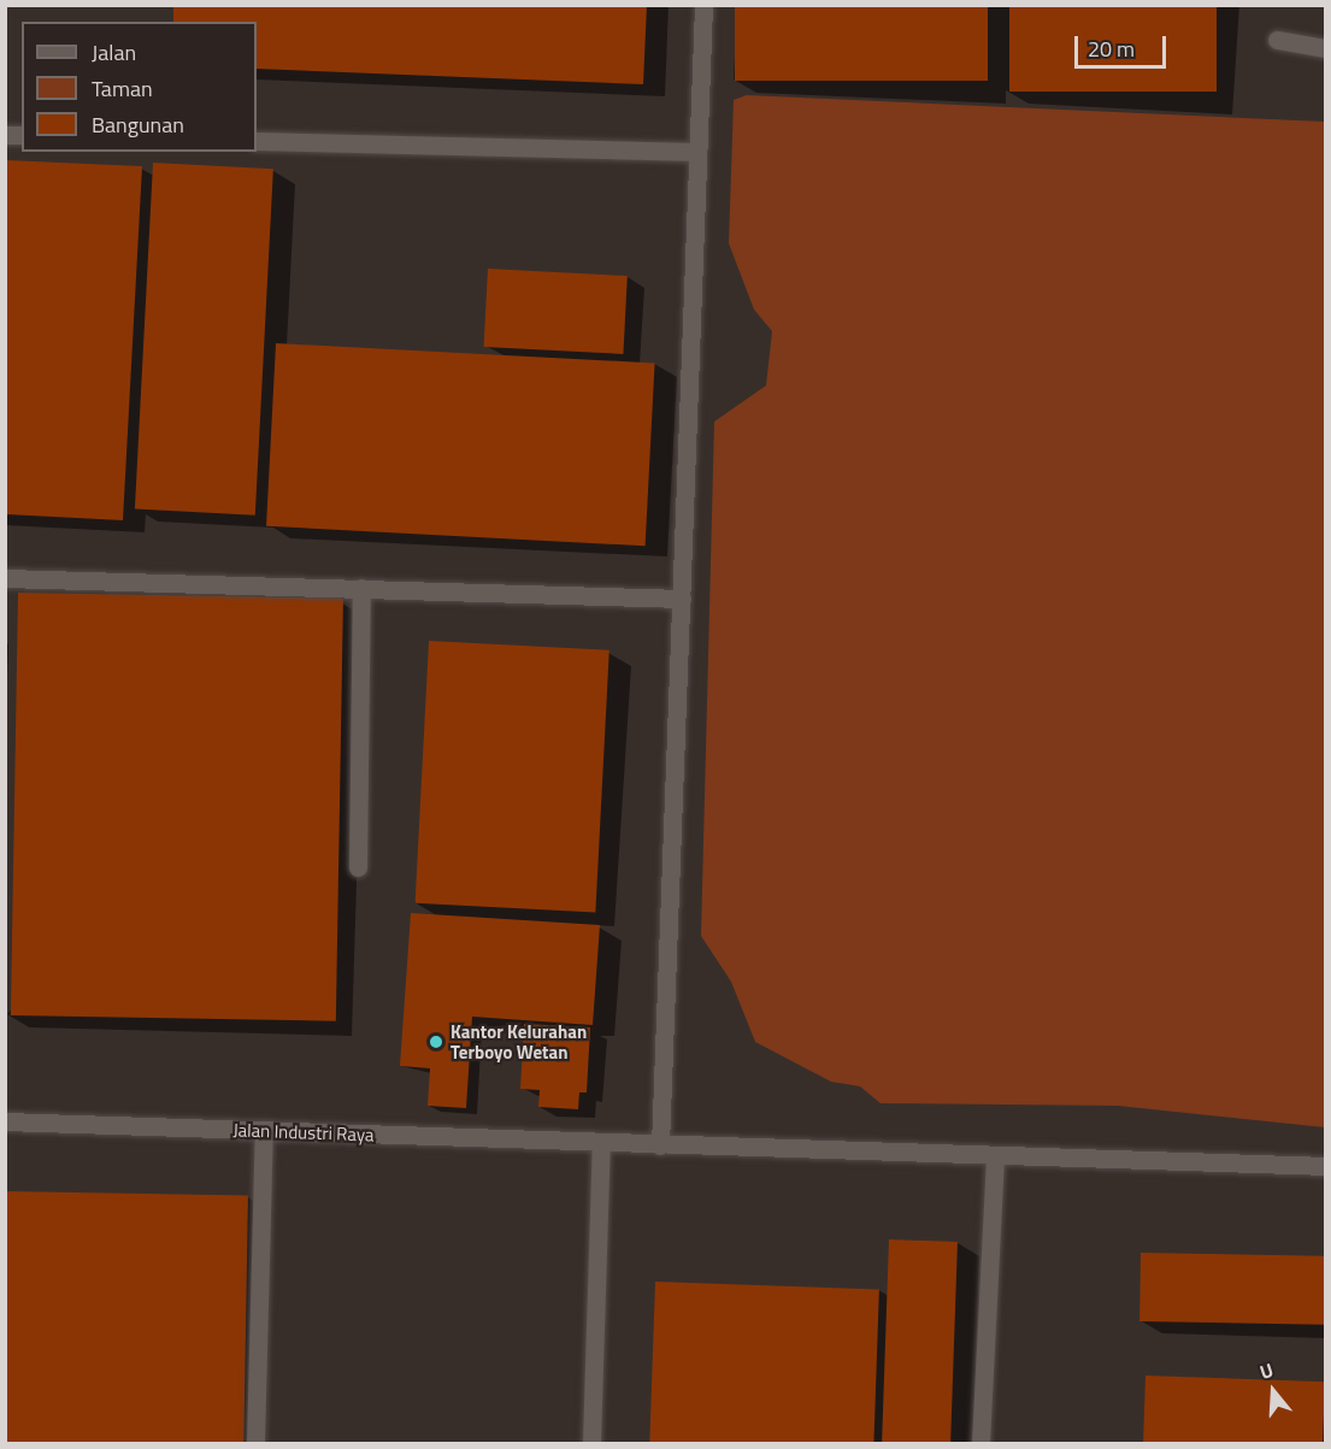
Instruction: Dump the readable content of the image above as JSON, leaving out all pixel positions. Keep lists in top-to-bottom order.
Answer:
{
  "streets": {
    "lane": ["Jalan Industri Raya"]
  },
  "places": ["Kantor Kelurahan Terboyo Wetan"],
  "legend": ["Jalan", "Taman", "Bangunan"],
  "scale_bar": "20 m",
  "north": "top"
}
